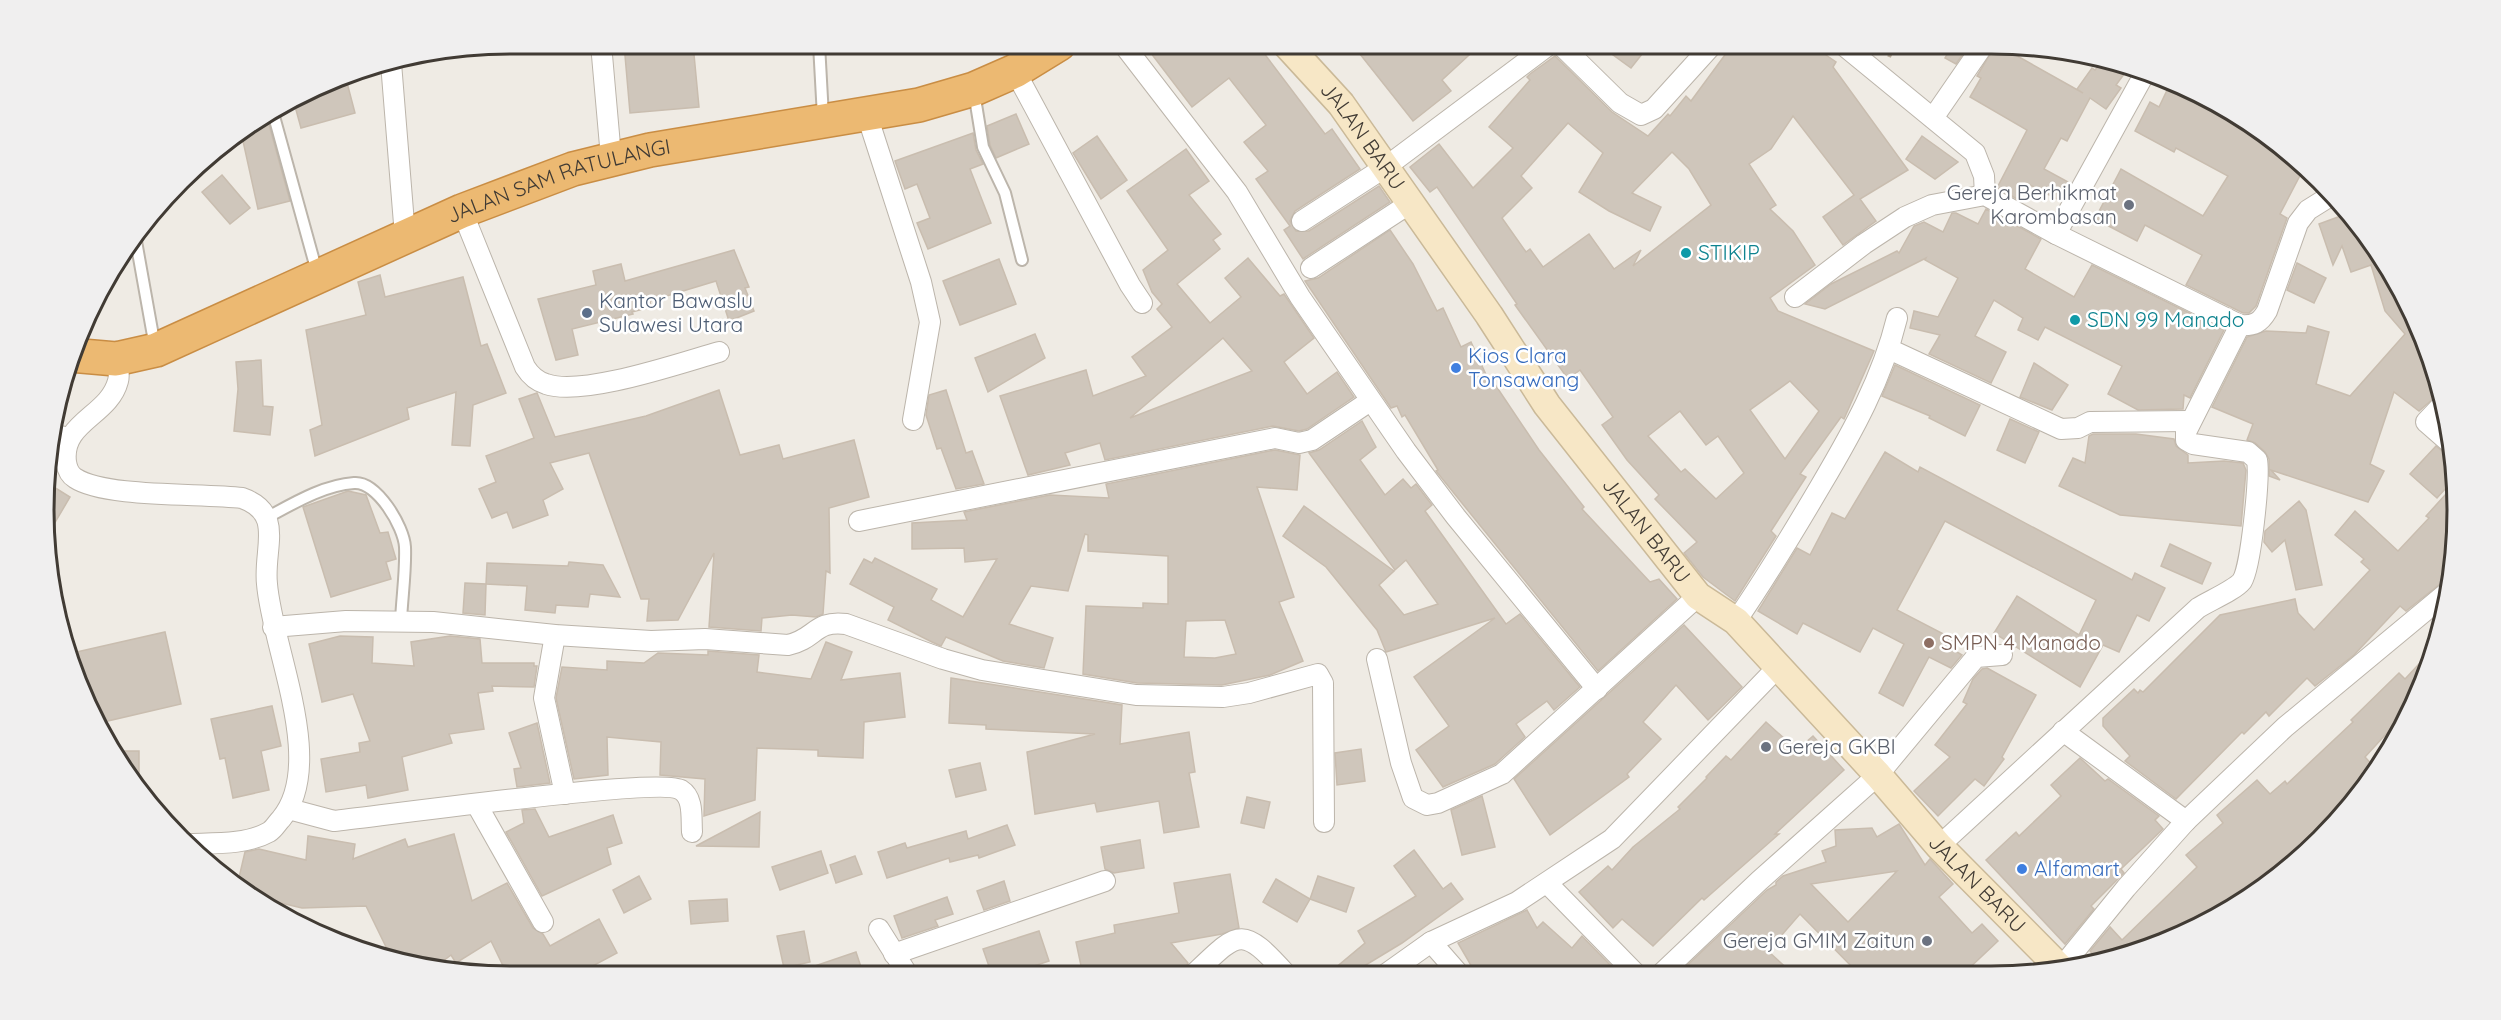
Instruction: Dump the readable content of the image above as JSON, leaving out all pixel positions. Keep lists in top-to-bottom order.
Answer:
{
  "streets": {
    "highway": ["JALAN SAM RATULANGI"],
    "street": ["JALAN BARU"]
  },
  "places": [
    "Gereja Berhikmat Karombasan",
    "STIKIP",
    "Kantor Bawaslu Sulawesi Utara",
    "SDN 99 Manado",
    "Kios Clara Tonsawang",
    "SMPN 4 Manado",
    "Gereja GKBI",
    "Alfamart",
    "Gereja GMIM Zaitun"
  ]
}
